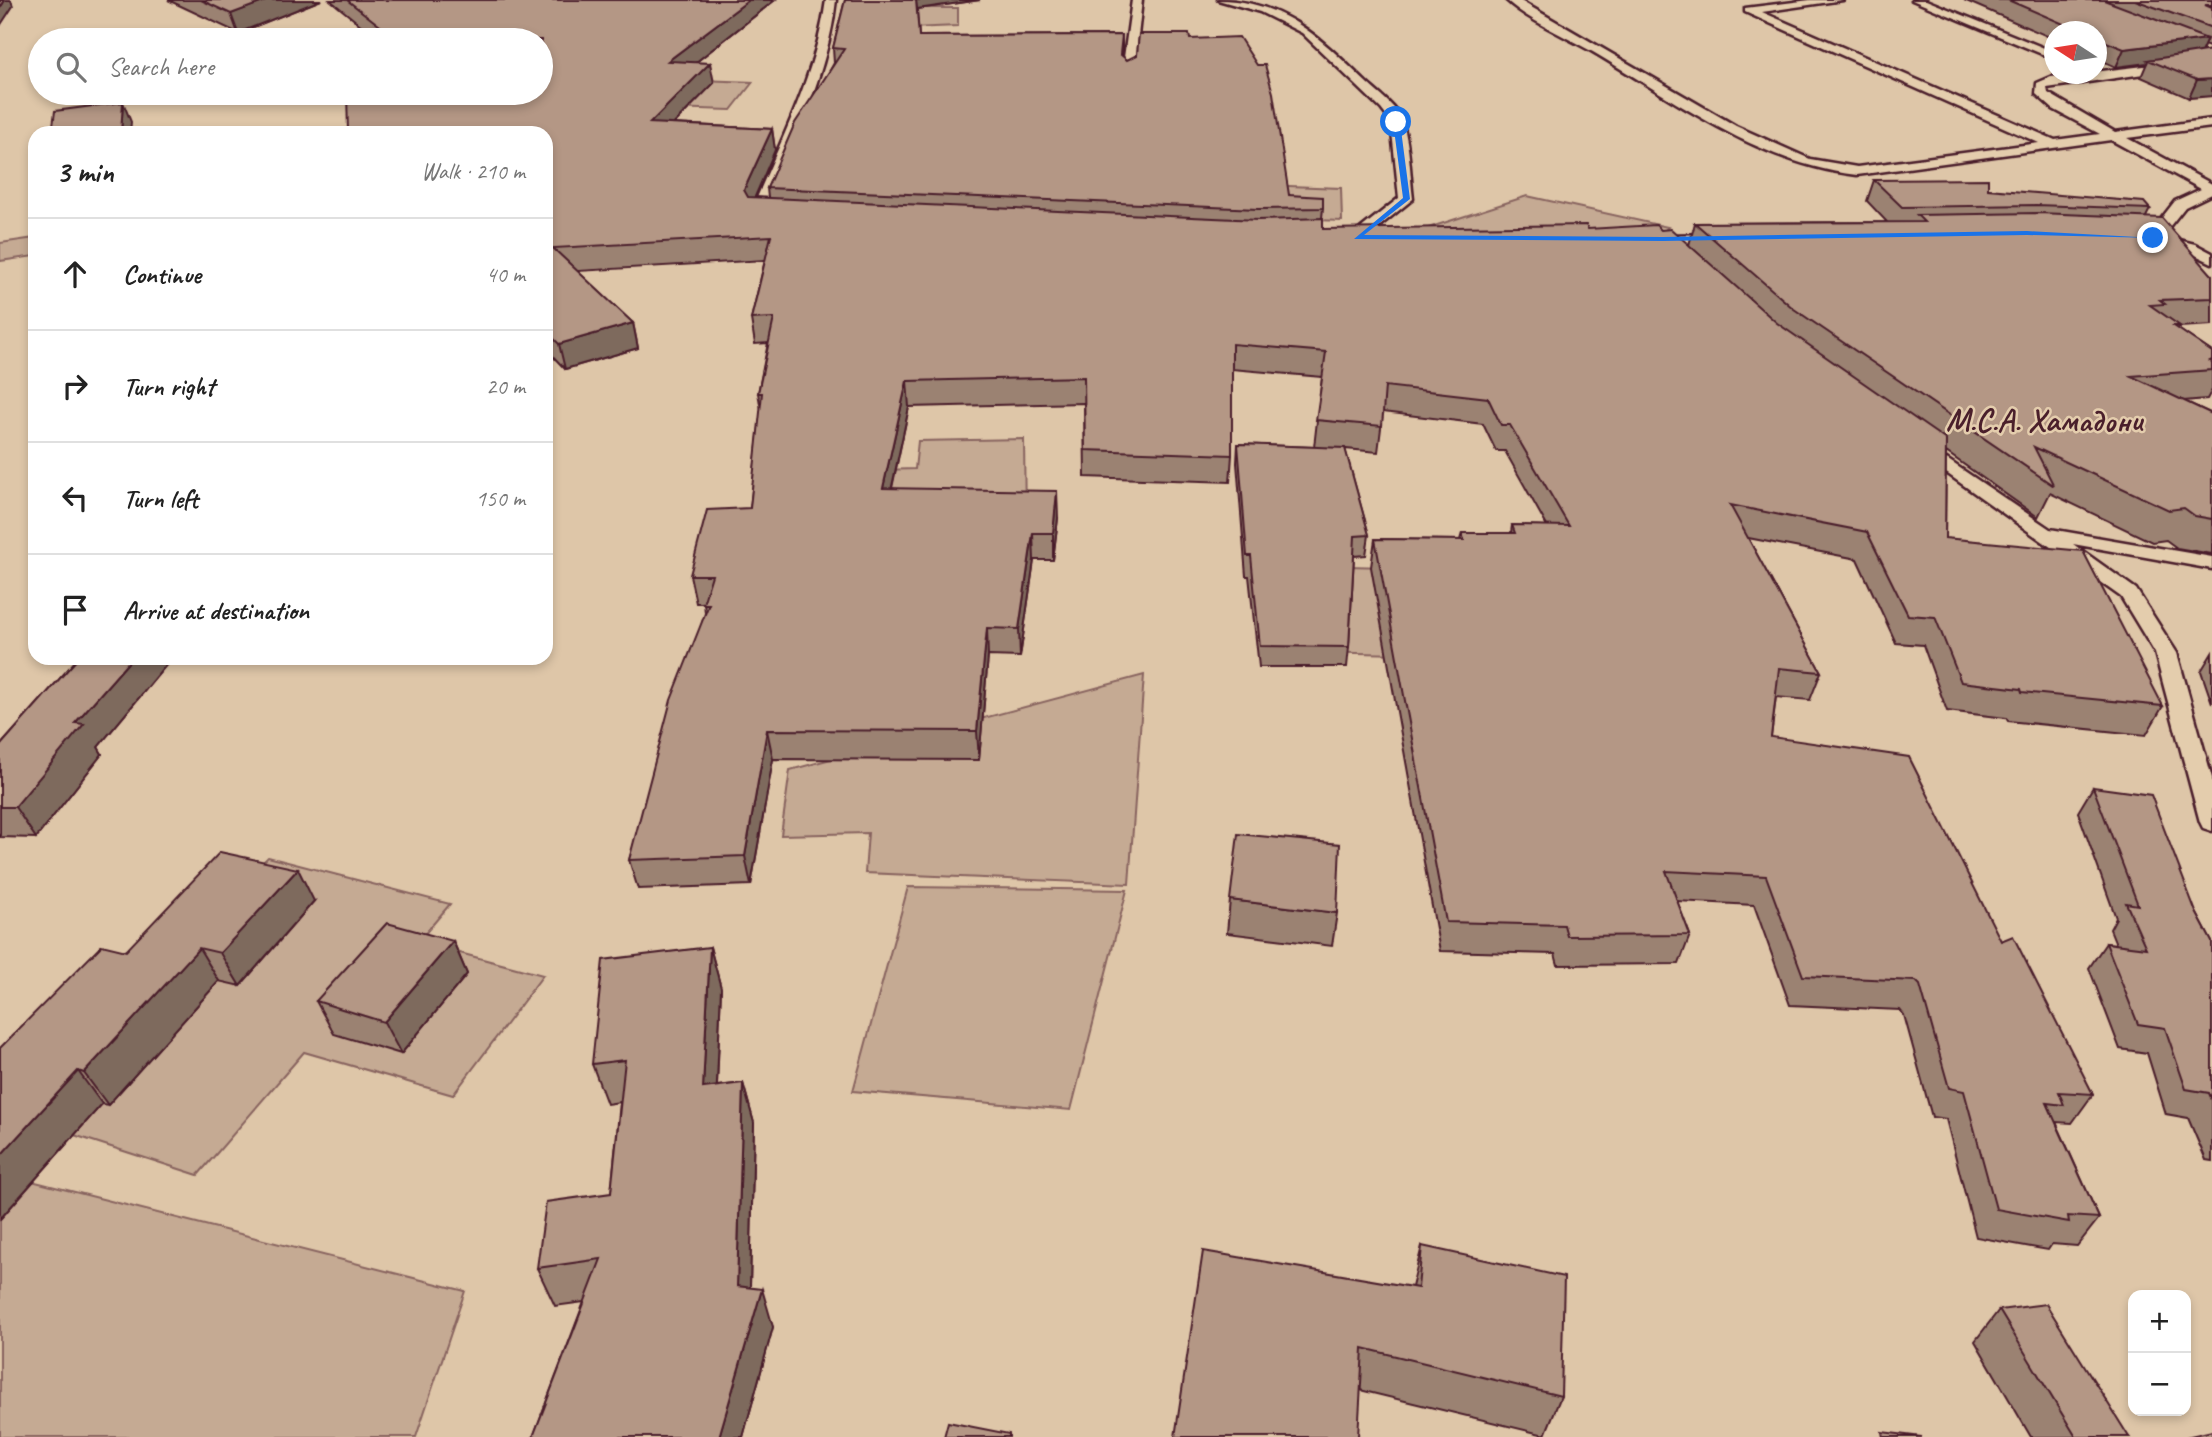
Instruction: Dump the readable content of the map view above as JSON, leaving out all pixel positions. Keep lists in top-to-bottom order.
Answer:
{
  "districts": ["М.С.А. Хамадони"],
  "north": "left",
  "page": {
    "search": "Search here",
    "heading": ["3 min", "Walk · 210 m"],
    "list": [
      ["Continue", "40 m"],
      ["Turn right", "20 m"],
      ["Turn left", "150 m"],
      "Arrive at destination"
    ],
    "map_buttons": ["+", "−"]
  }
}
